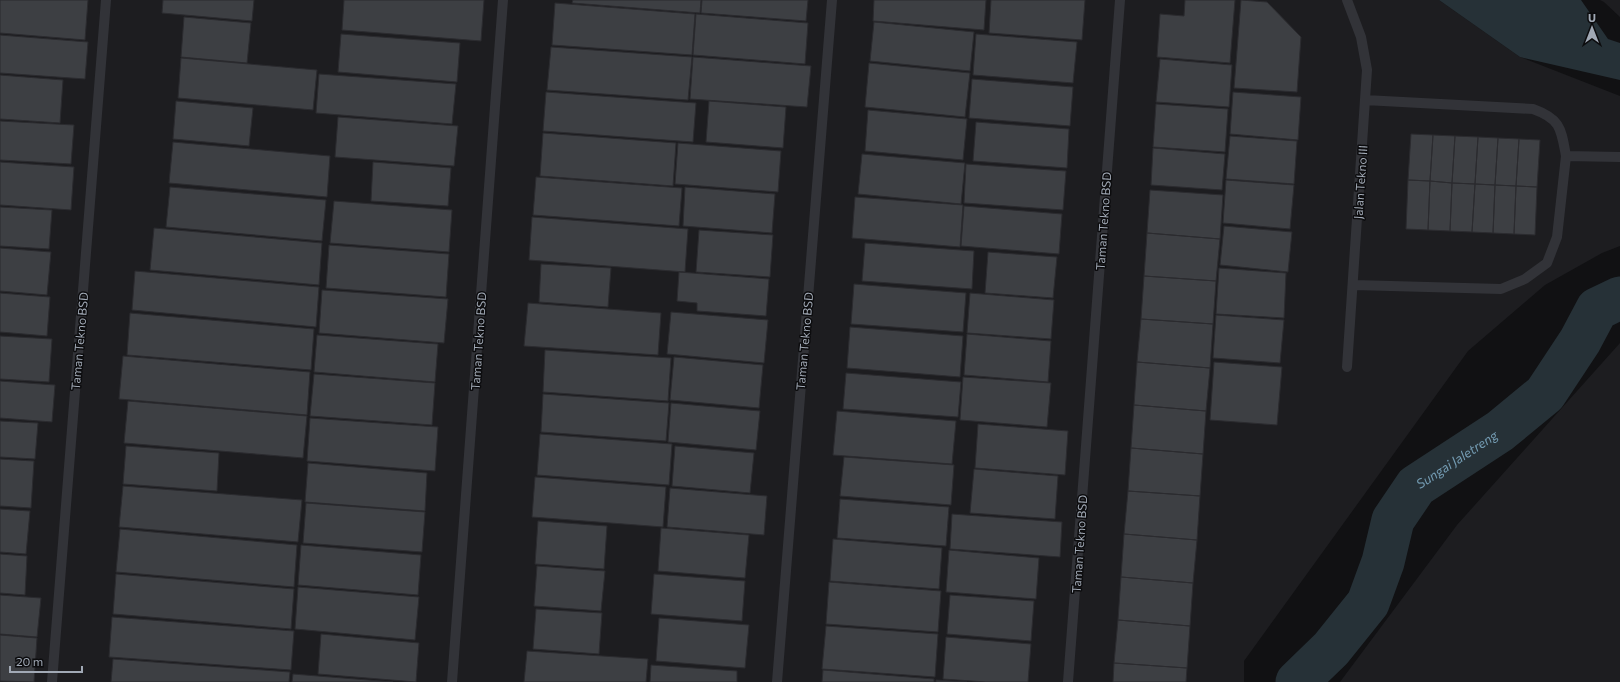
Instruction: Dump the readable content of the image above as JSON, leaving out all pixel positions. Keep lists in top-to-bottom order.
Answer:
{
  "streets": {
    "lane": ["Jalan Tekno III", "Taman Tekno BSD"]
  },
  "water": ["Sungai Jaletreng"],
  "scale_bar": "20 m",
  "north": "top"
}
